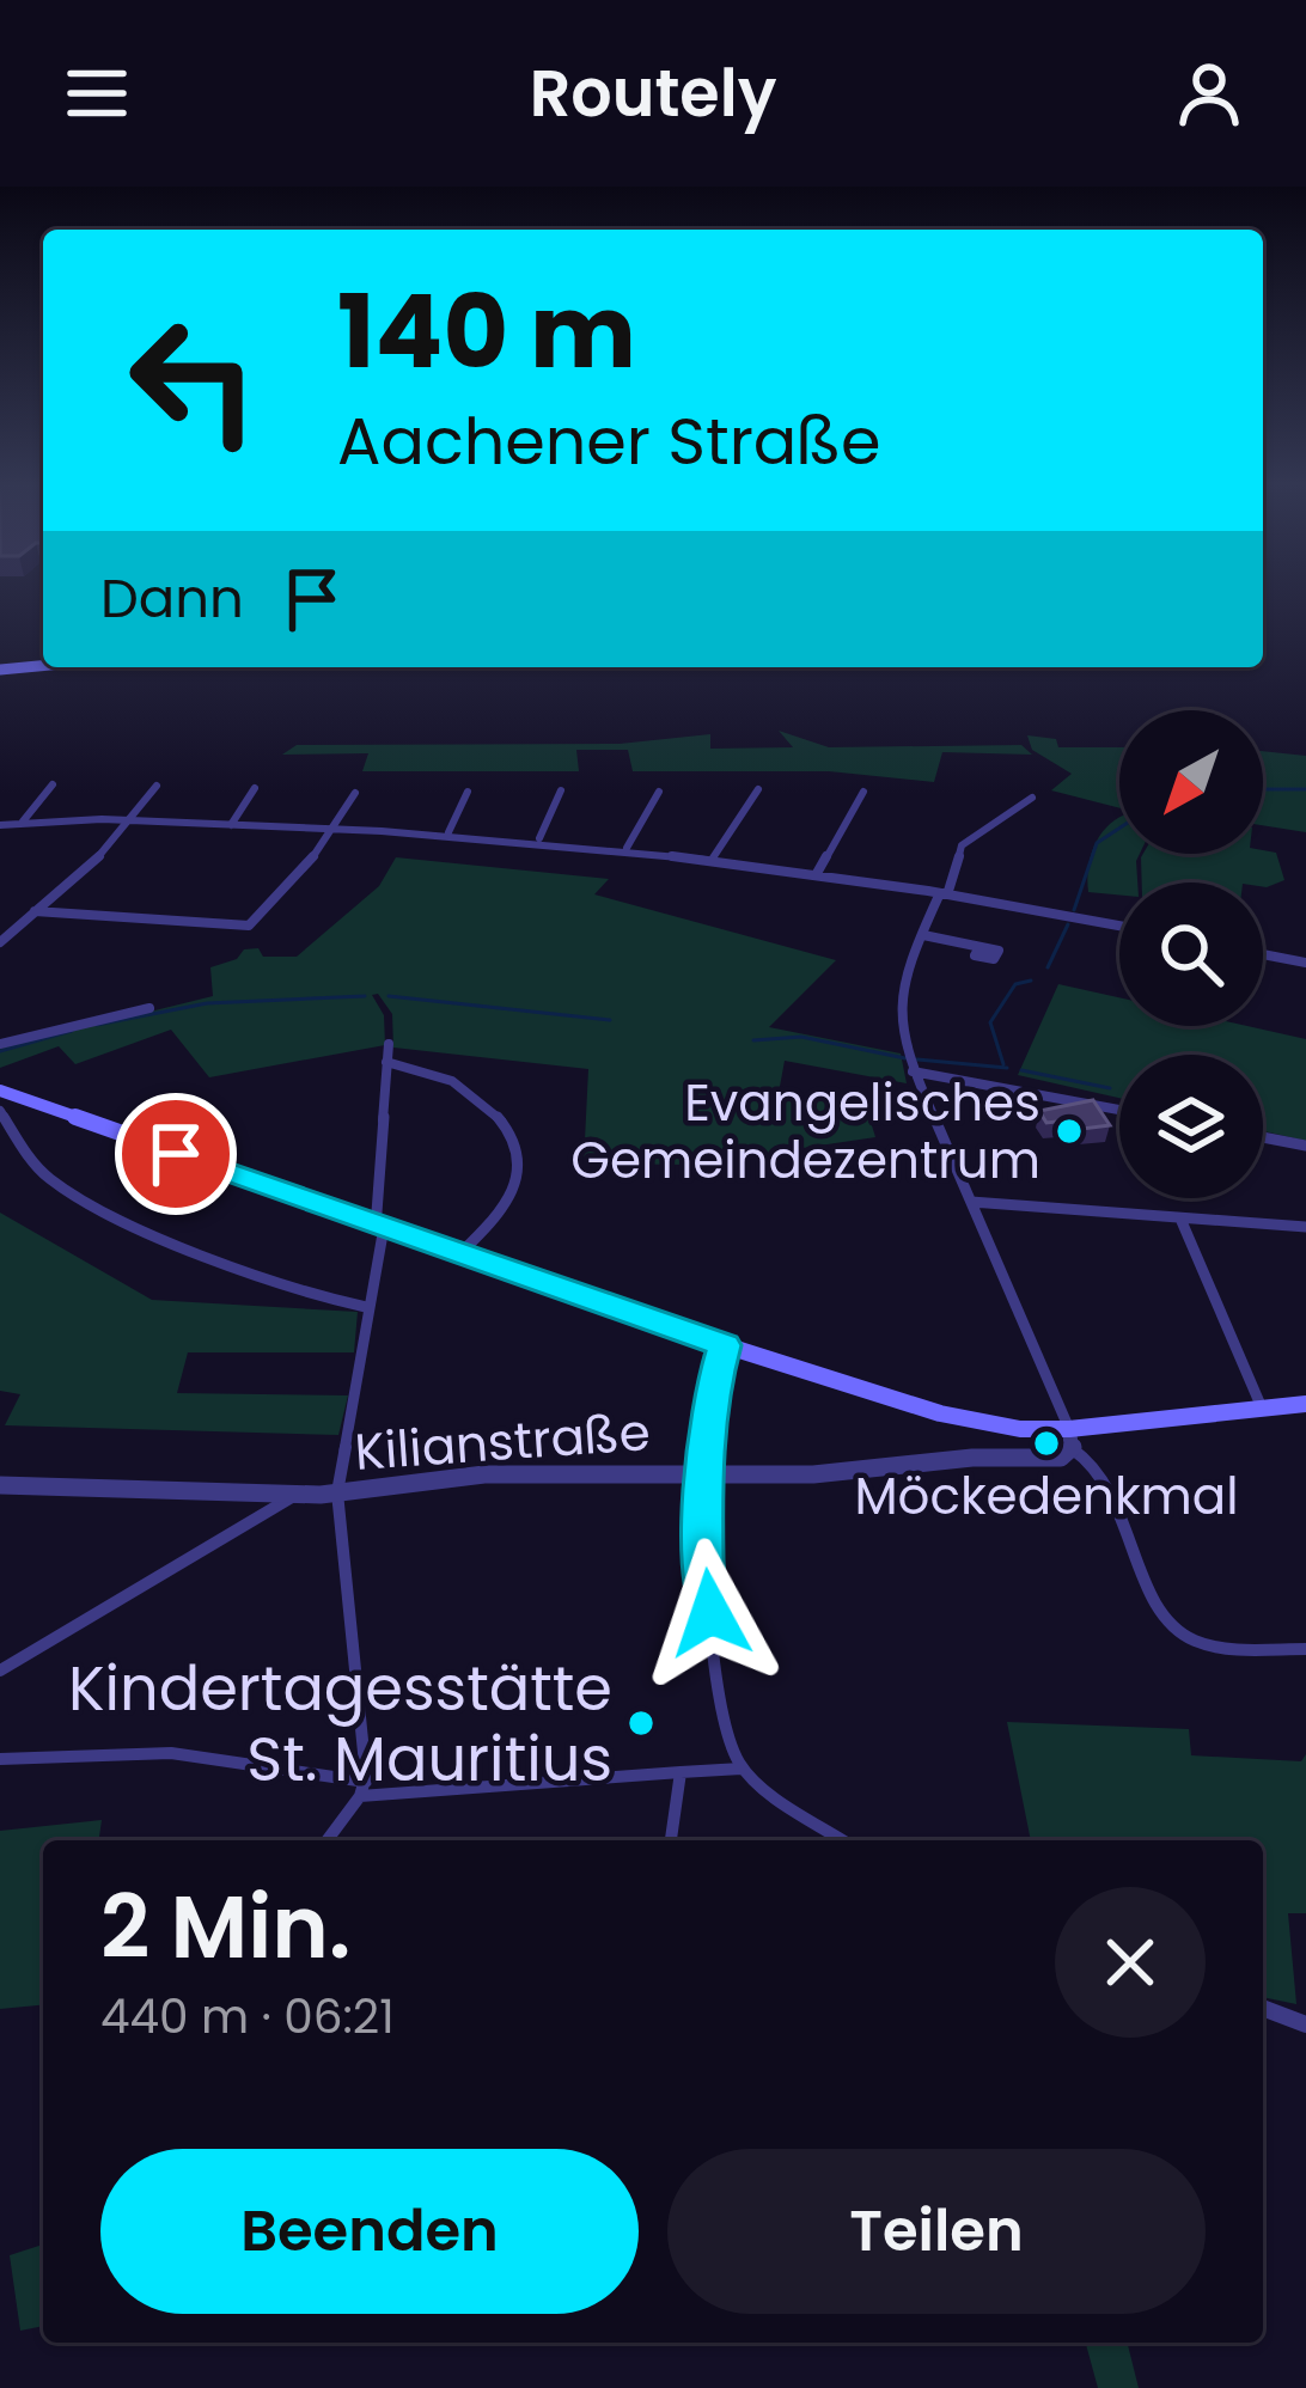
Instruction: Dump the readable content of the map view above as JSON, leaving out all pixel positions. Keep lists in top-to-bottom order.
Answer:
{
  "streets": {
    "street": ["Kilianstraße"]
  },
  "places": ["Evangelisches Gemeindezentrum", "Möckedenkmal", "Kindertagesstätte St. Mauritius"],
  "north": "bottom left",
  "page": {
    "header": "Routely",
    "turn": ["140 m", "Aachener Straße"],
    "then": "Dann",
    "heading": ["2 Min.", "440 m · 06:21"],
    "buttons": ["Beenden", "Teilen"]
  }
}
